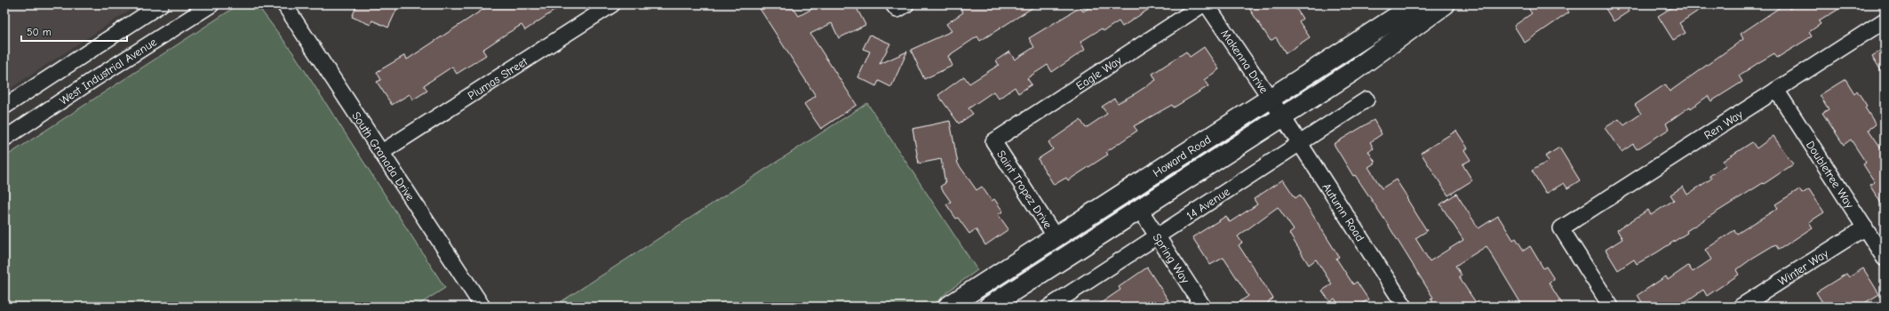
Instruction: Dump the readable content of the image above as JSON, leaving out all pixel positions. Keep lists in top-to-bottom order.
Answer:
{
  "streets": {
    "main road": ["Howard Road"],
    "street": [
      "Makenna Drive",
      "West Industrial Avenue",
      "Eagle Way",
      "Plumas Street",
      "Ren Way",
      "South Granada Drive",
      "Doubletree Way",
      "Saint Tropez Drive",
      "14 Avenue",
      "Autumn Road",
      "Spring Way",
      "Winter Way"
    ]
  },
  "crossings": [
    ["Makenna Drive", "Howard Road"],
    ["Makenna Drive", "Autumn Road"],
    ["Eagle Way", "Saint Tropez Drive"],
    ["Plumas Street", "South Granada Drive"],
    ["Ren Way", "Doubletree Way"],
    ["Howard Road", "Saint Tropez Drive"],
    ["Howard Road", "Autumn Road"],
    ["Howard Road", "Spring Way"],
    ["Doubletree Way", "Winter Way"],
    ["14 Avenue", "Autumn Road"],
    ["14 Avenue", "Spring Way"]
  ],
  "scale_bar": "50 m"
}
